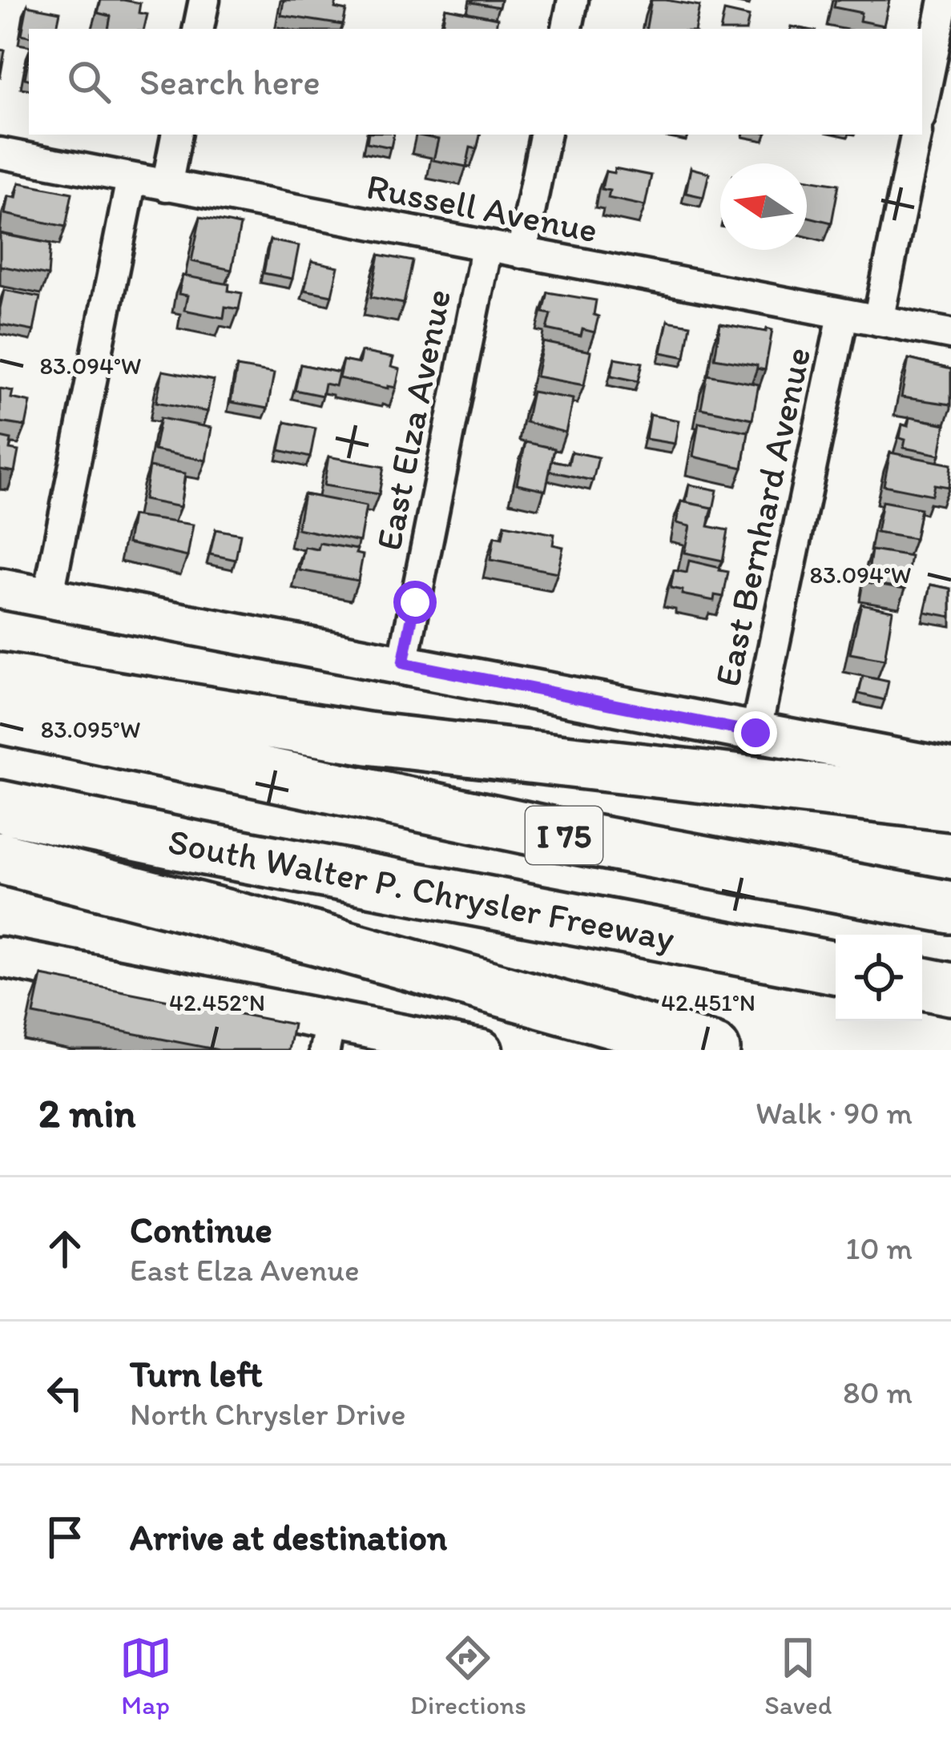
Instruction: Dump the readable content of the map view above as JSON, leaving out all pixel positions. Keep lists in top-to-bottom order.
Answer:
{
  "streets": {
    "highway": ["I 75", "South Walter P. Chrysler Freeway"],
    "street": ["Russell Avenue", "East Elza Avenue", "East Bernhard Avenue"]
  },
  "crossings": [
    ["Russell Avenue", "East Elza Avenue"],
    ["Russell Avenue", "East Bernhard Avenue"]
  ],
  "north": "left",
  "page": {
    "search": "Search here",
    "heading": ["2 min", "Walk · 90 m"],
    "list": [
      ["Continue", "East Elza Avenue", "10 m"],
      ["Turn left", "North Chrysler Drive", "80 m"],
      "Arrive at destination"
    ],
    "nav": ["Map", "Directions", "Saved"]
  },
  "coordinates": [
    "83.094°W",
    "83.095°W",
    "42.452°N",
    "42.451°N"
  ]
}
